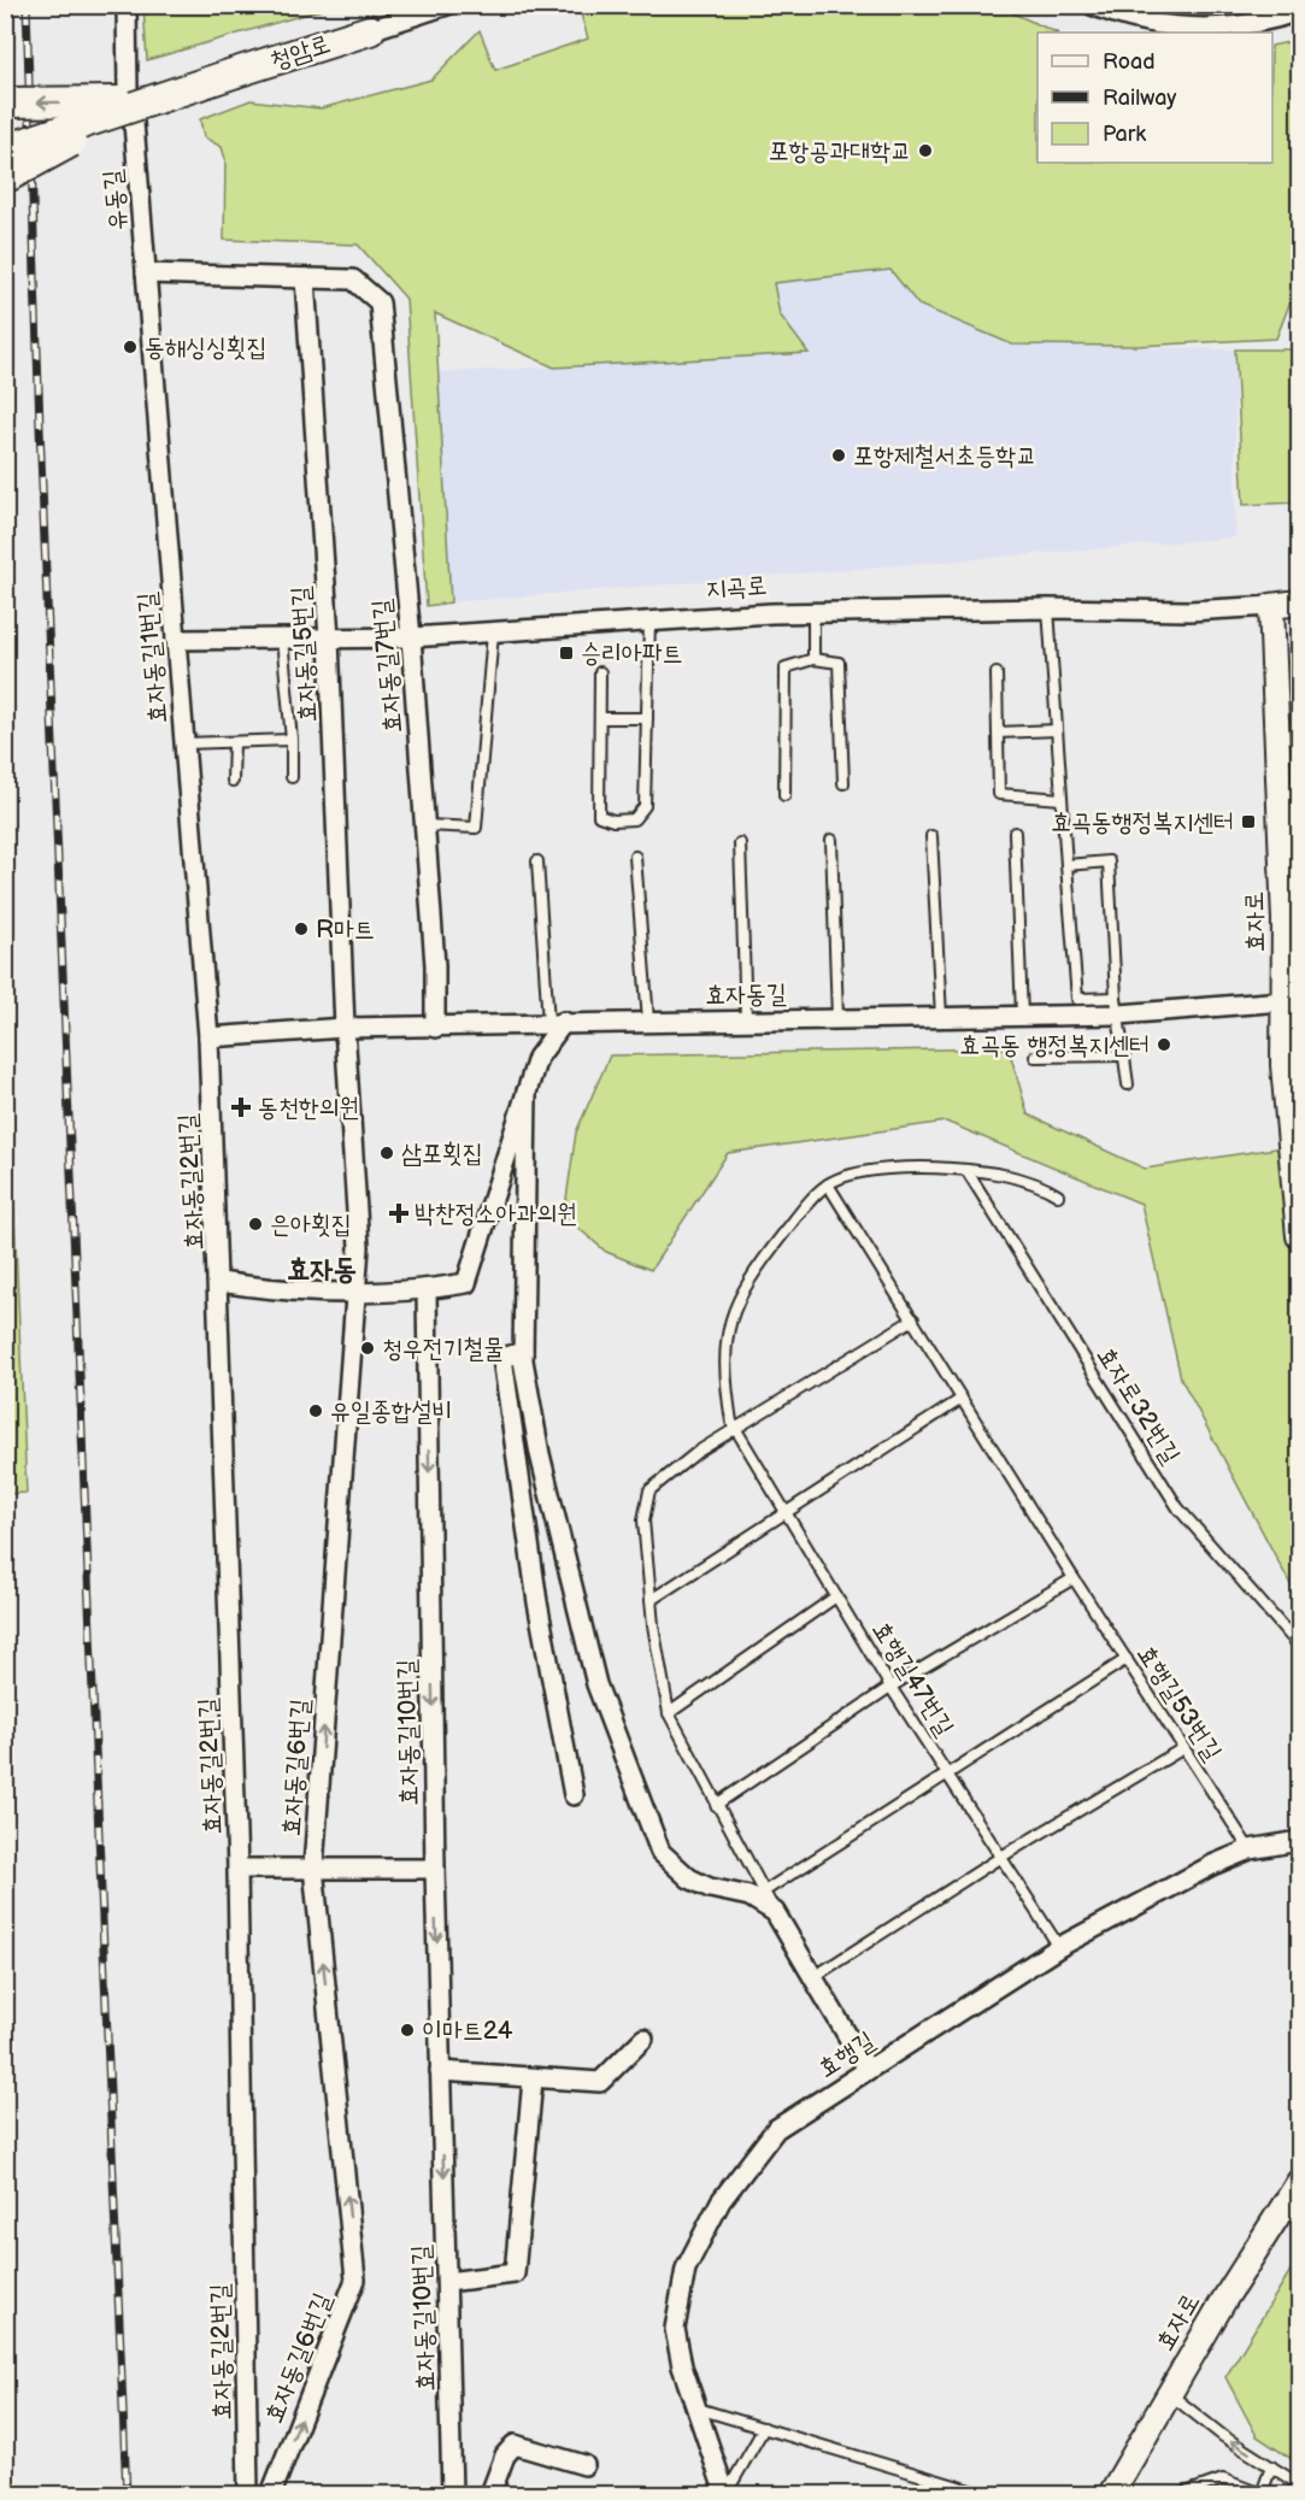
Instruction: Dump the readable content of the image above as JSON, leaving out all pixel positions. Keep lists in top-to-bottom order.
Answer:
{
  "streets": {
    "main road": ["청암로"],
    "street": [
      "유동길",
      "지곡로",
      "효자동길5번길",
      "효자동길1번길",
      "효자동길7번길",
      "효자로",
      "효자동길",
      "효자동길2번길",
      "효자동길10번길",
      "효자동길6번길",
      "효행길"
    ],
    "lane": ["효자로32번길", "효행길47번길", "효행길53번길"]
  },
  "crossings": [
    ["청암로", "유동길"],
    ["유동길", "효자동길1번길"],
    ["지곡로", "효자동길5번길"],
    ["지곡로", "효자동길1번길"],
    ["지곡로", "효자동길7번길"],
    ["지곡로", "효자로"],
    ["효자동길5번길", "효자동길7번길"],
    ["효자동길5번길", "효자동길"],
    ["효자동길5번길", "효자동길6번길"],
    ["효자동길1번길", "효자동길"],
    ["효자동길1번길", "효자동길2번길"],
    ["효자동길7번길", "효자동길"],
    ["효자로", "효자동길"],
    ["효자동길", "효자동길2번길"],
    ["효자동길", "효자동길6번길"],
    ["효행길47번길", "효행길"],
    ["효행길53번길", "효행길"]
  ],
  "one_way": ["효자동길6번길"],
  "districts": ["효자동"],
  "places": {
    "other": [
      "포항공과대학교",
      "동해싱싱횟집",
      "포항제철서초등학교",
      "R마트",
      "효곡동 행정복지센터",
      "삼포횟집",
      "은아횟집",
      "청우전기철물",
      "유일종합설비",
      "이마트24"
    ],
    "transit": ["승리아파트", "효곡동행정복지센터"],
    "health": ["동천한의원", "박찬정소아과의원"]
  },
  "legend": ["Road", "Railway", "Park"]
}
